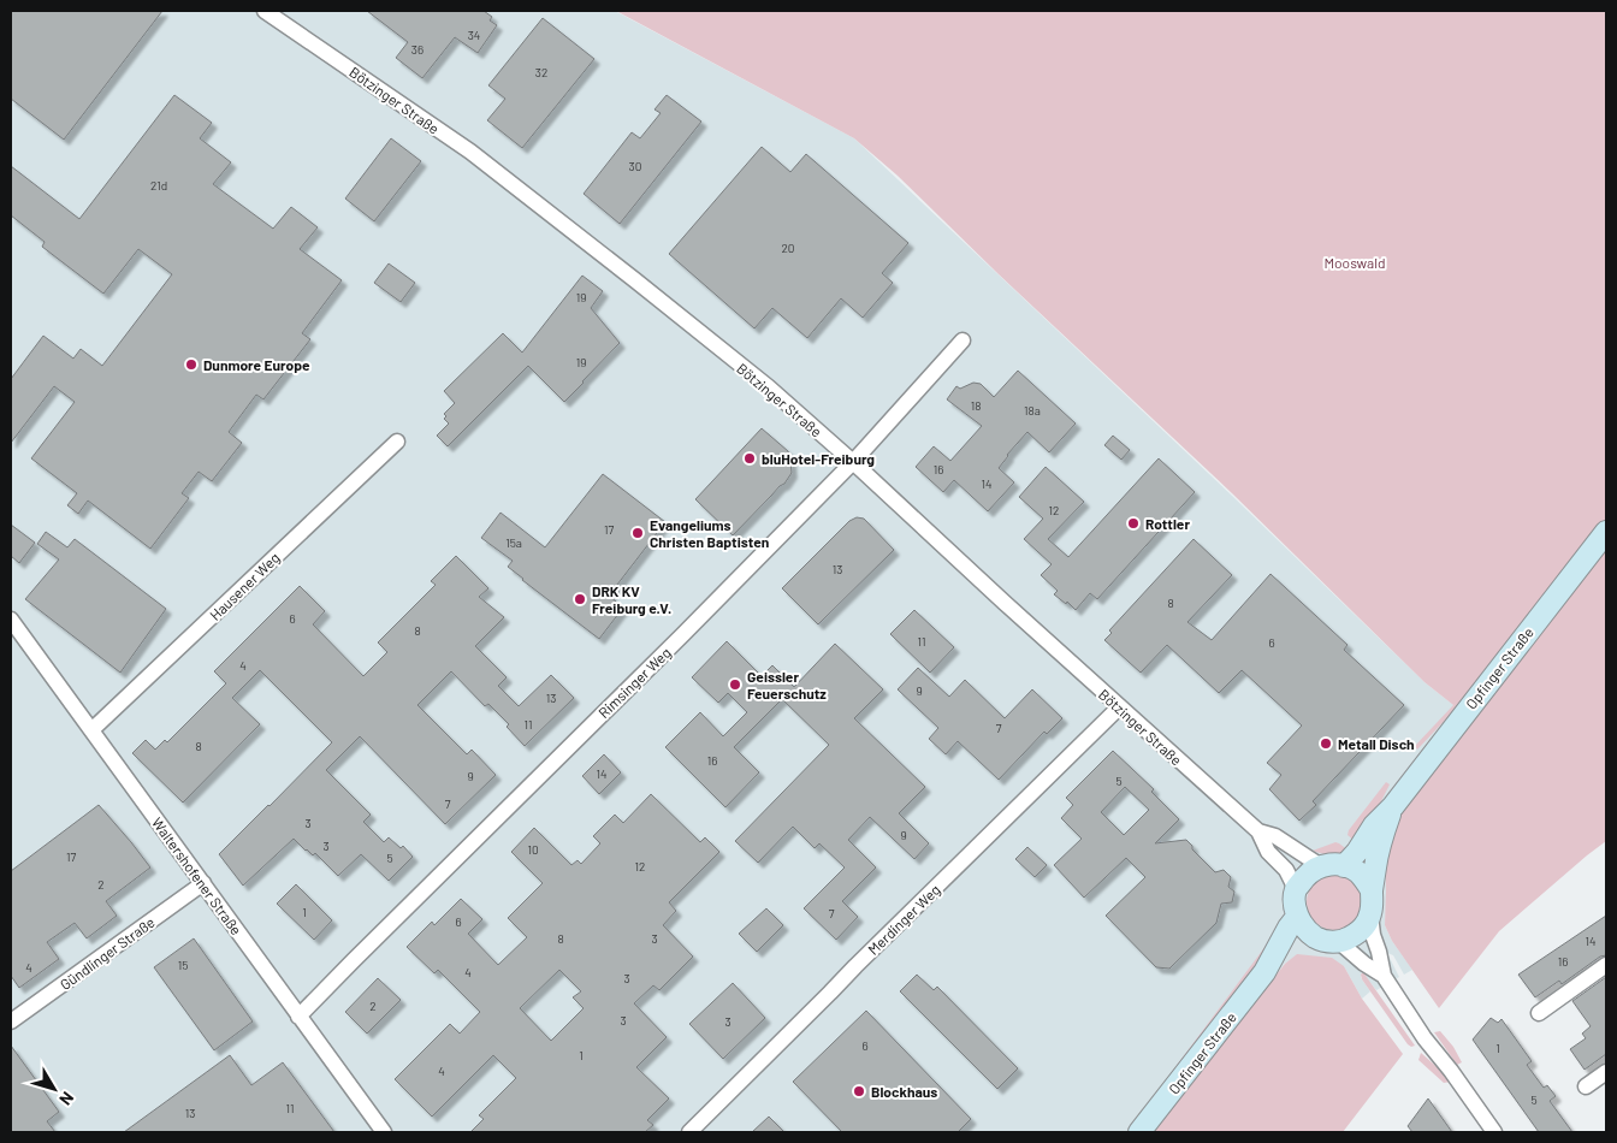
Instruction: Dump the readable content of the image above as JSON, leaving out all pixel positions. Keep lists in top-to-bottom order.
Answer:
{
  "streets": {
    "main road": ["Opfinger Straße"],
    "street": [
      "Bötzinger Straße",
      "Hausener Weg",
      "Rimsinger Weg",
      "Waltershofener Straße",
      "Merdinger Weg",
      "Gündlinger Straße"
    ]
  },
  "crossings": [
    ["Bötzinger Straße", "Opfinger Straße"],
    ["Bötzinger Straße", "Rimsinger Weg"],
    ["Bötzinger Straße", "Merdinger Weg"],
    ["Hausener Weg", "Waltershofener Straße"],
    ["Rimsinger Weg", "Waltershofener Straße"],
    ["Waltershofener Straße", "Gündlinger Straße"]
  ],
  "parks": ["Mooswald"],
  "places": [
    "Dunmore Europe",
    "bluHotel-Freiburg",
    "Rottler",
    "Evangeliums Christen Baptisten",
    "DRK KV Freiburg e.V.",
    "Geissler Feuerschutz",
    "Metall Disch",
    "Blockhaus"
  ],
  "house_numbers": [
    "34",
    "36",
    "32",
    "30",
    "21d",
    "20",
    "19",
    "19",
    "18",
    "18a",
    "16",
    "14",
    "12",
    "17",
    "15a",
    "13",
    "8",
    "6",
    "8",
    "11",
    "6",
    "4",
    "9",
    "13",
    "11",
    "7",
    "8",
    "16",
    "14",
    "9",
    "5",
    "7",
    "3",
    "9",
    "3",
    "10",
    "17",
    "5",
    "12",
    "2",
    "1",
    "7",
    "6",
    "8",
    "3",
    "14",
    "16",
    "15",
    "4",
    "4",
    "3",
    "2",
    "3",
    "3",
    "6",
    "1",
    "1",
    "4",
    "5",
    "11",
    "13"
  ],
  "north": "bottom right"
}
